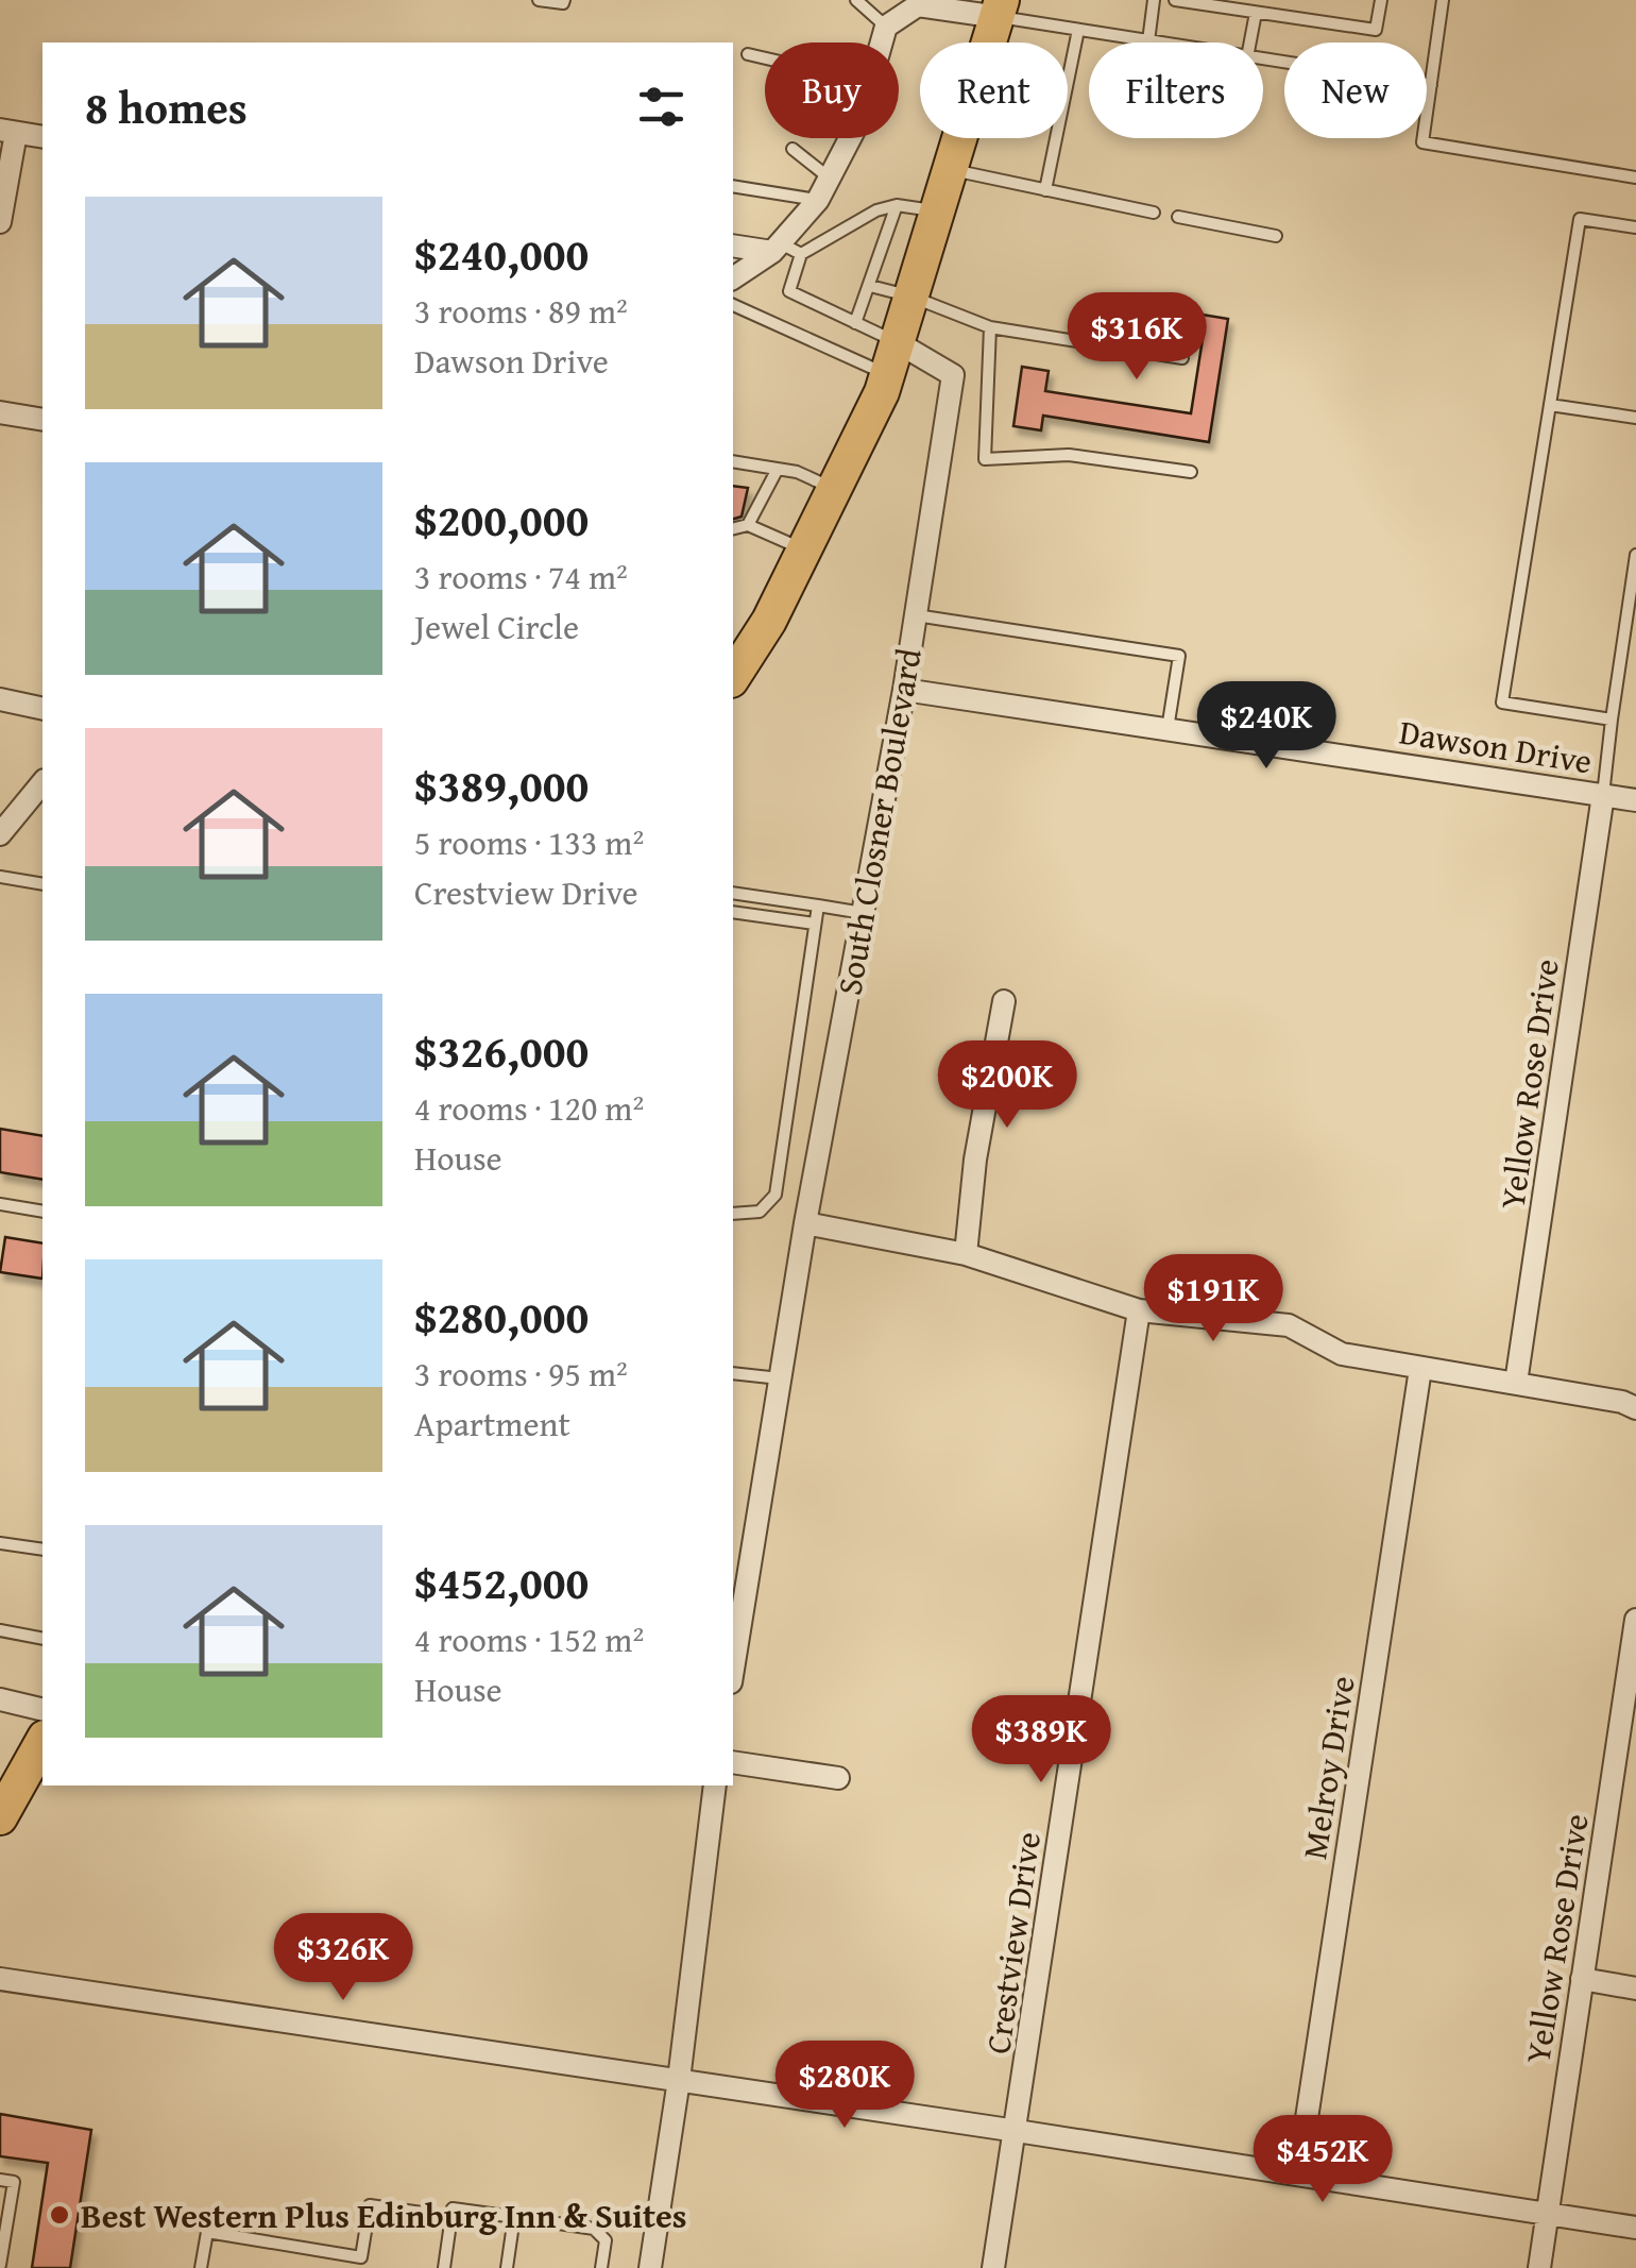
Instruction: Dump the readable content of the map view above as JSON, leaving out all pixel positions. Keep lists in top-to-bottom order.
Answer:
{
  "streets": {
    "street": [
      "Dawson Drive",
      "South Closner Boulevard",
      "Yellow Rose Drive",
      "Melroy Drive",
      "Crestview Drive"
    ]
  },
  "crossings": [
    ["Dawson Drive", "South Closner Boulevard"],
    ["Dawson Drive", "Yellow Rose Drive"]
  ],
  "places": ["Best Western Plus Edinburg Inn & Suites"],
  "page": {
    "chip": [
      "Buy",
      "Rent",
      "Filters",
      "New"
    ],
    "heading": "8 homes",
    "list": [
      {
        "name": "$240,000",
        "note": "3 rooms · 89 m² · Dawson Drive"
      },
      {
        "name": "$200,000",
        "note": "3 rooms · 74 m² · Jewel Circle"
      },
      {
        "name": "$389,000",
        "note": "5 rooms · 133 m² · Crestview Drive"
      },
      {
        "name": "$326,000",
        "note": "4 rooms · 120 m² · House"
      },
      {
        "name": "$280,000",
        "note": "3 rooms · 95 m² · Apartment"
      },
      {
        "name": "$452,000",
        "note": "4 rooms · 152 m² · House"
      }
    ],
    "price": [
      "$316K",
      "$240K",
      "$200K",
      "$191K",
      "$389K",
      "$326K",
      "$280K",
      "$452K"
    ]
  }
}
